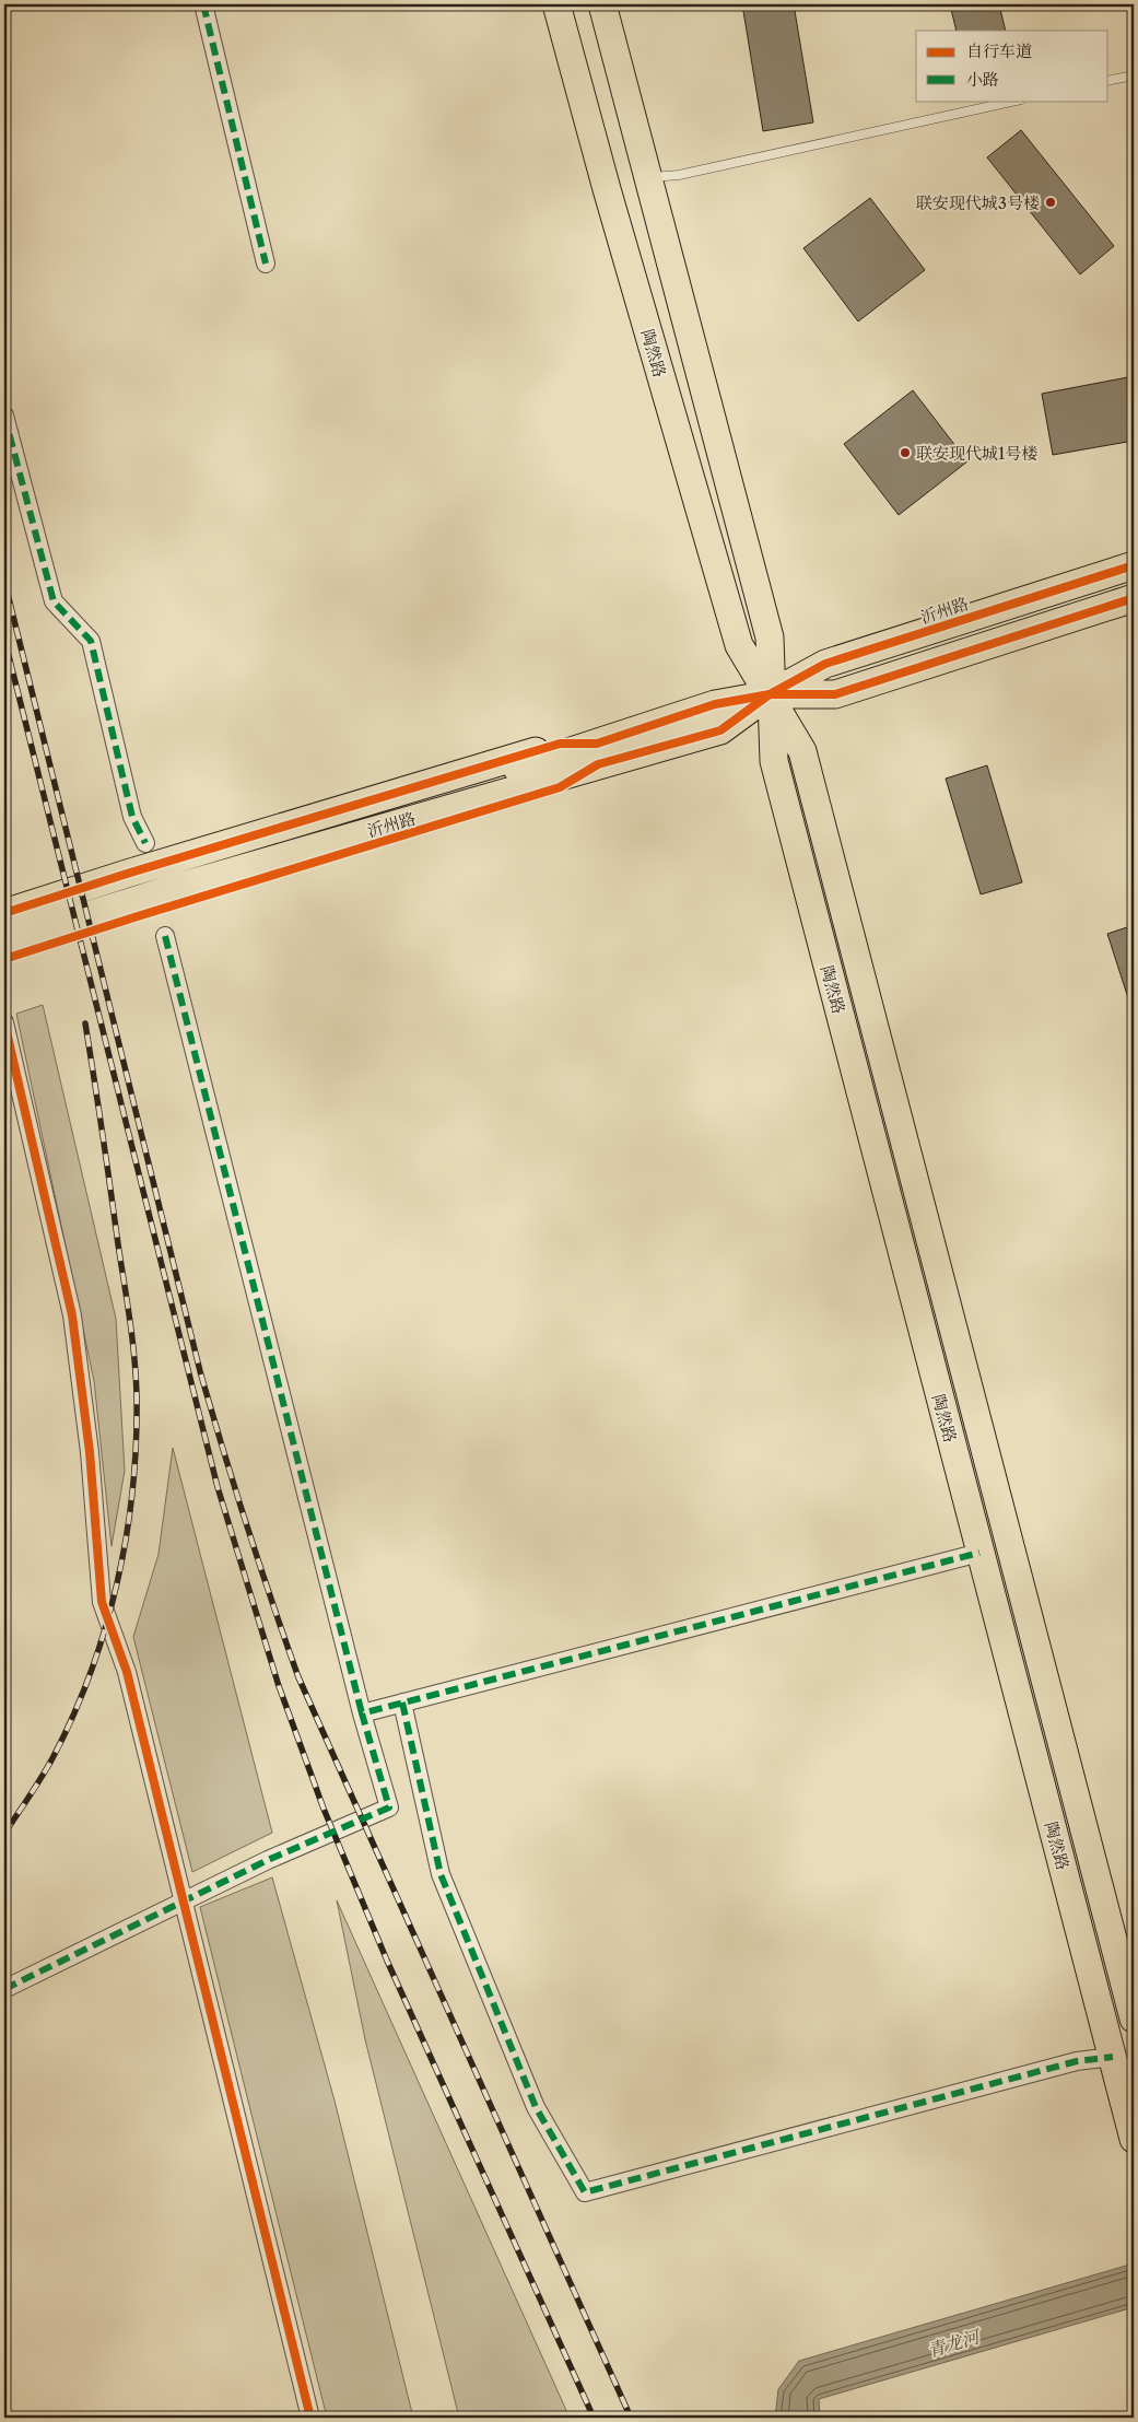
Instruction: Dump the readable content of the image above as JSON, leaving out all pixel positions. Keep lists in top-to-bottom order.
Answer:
{
  "streets": {
    "main road": ["陶然路", "沂州路"]
  },
  "crossings": [
    ["陶然路", "沂州路"]
  ],
  "water": ["青龙河"],
  "places": ["联安现代城3号楼", "联安现代城1号楼"],
  "legend": ["自行车道", "小路"]
}
